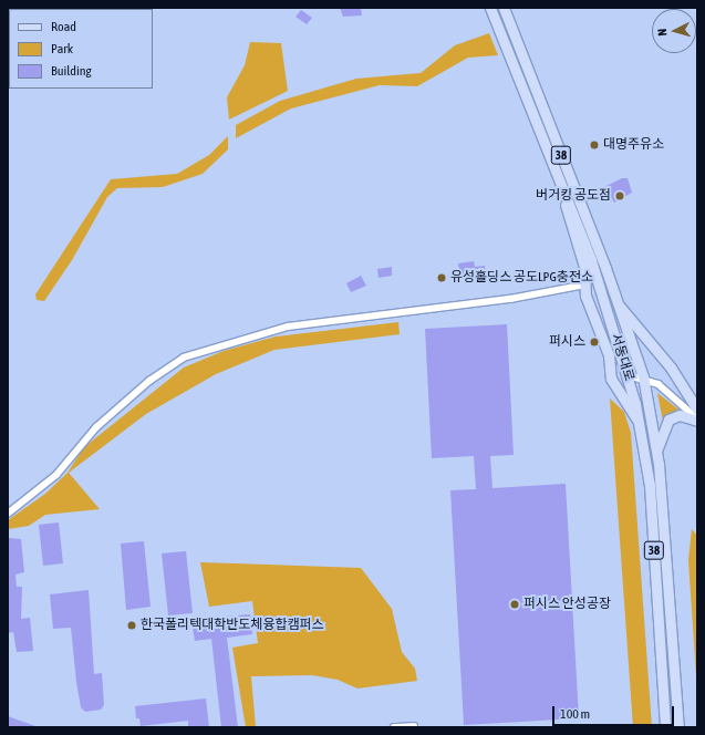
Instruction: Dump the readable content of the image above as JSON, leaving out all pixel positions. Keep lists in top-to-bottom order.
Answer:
{
  "streets": {
    "main road": ["38", "서동대로"]
  },
  "places": [
    "대명주유소",
    "버거킹 공도점",
    "유성홀딩스 공도LPG충전소",
    "퍼시스",
    "퍼시스 안성공장",
    "한국폴리텍대학반도체융합캠퍼스"
  ],
  "legend": ["Road", "Park", "Building"],
  "scale_bar": "100 m",
  "north": "left"
}
